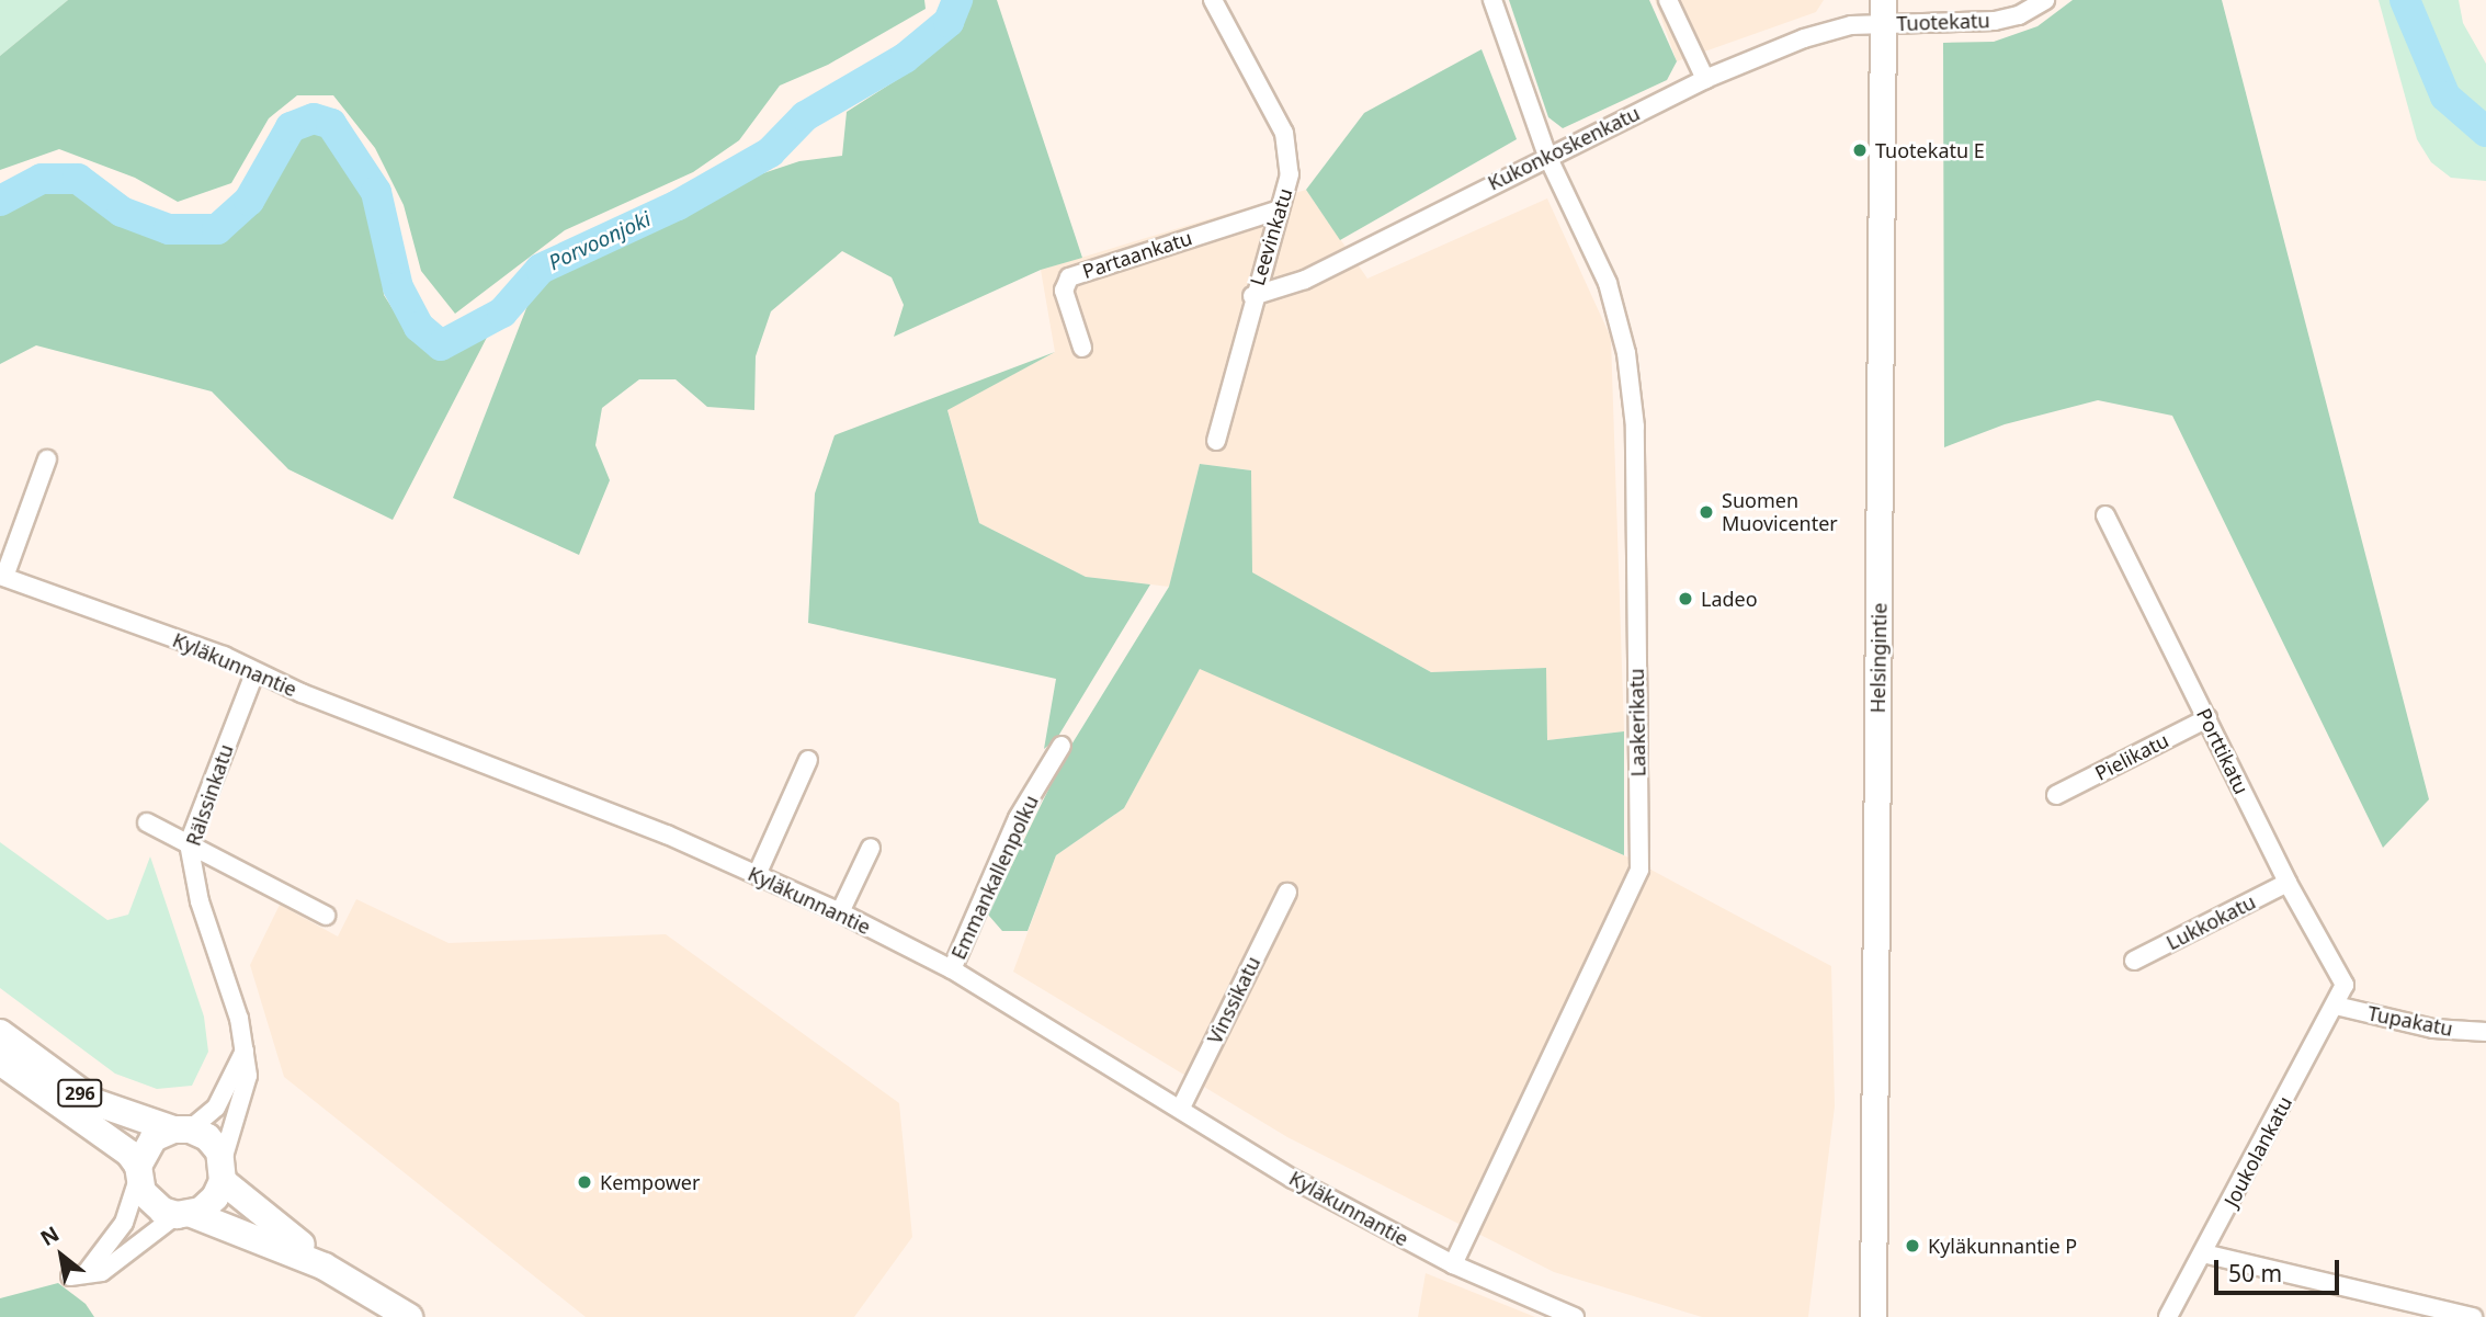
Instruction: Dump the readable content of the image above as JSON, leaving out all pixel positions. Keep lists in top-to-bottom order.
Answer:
{
  "streets": {
    "main road": ["Helsingintie", "296"],
    "street": [
      "Tuotekatu",
      "Kukonkoskenkatu",
      "Leevinkatu",
      "Partaankatu",
      "Kyläkunnantie",
      "Laakerikatu",
      "Porttikatu",
      "Pielikatu",
      "Rälssinkatu",
      "Emmankallenpolku",
      "Lukkokatu",
      "Vinssikatu",
      "Tupakatu",
      "Joukolankatu"
    ]
  },
  "crossings": [
    ["Tuotekatu", "Kukonkoskenkatu"],
    ["Tuotekatu", "Helsingintie"],
    ["Kukonkoskenkatu", "Leevinkatu"],
    ["Kukonkoskenkatu", "Helsingintie"],
    ["Kukonkoskenkatu", "Laakerikatu"],
    ["Leevinkatu", "Partaankatu"],
    ["Kyläkunnantie", "Laakerikatu"],
    ["Kyläkunnantie", "Rälssinkatu"],
    ["Kyläkunnantie", "Emmankallenpolku"],
    ["Kyläkunnantie", "Vinssikatu"],
    ["Porttikatu", "Pielikatu"],
    ["Porttikatu", "Lukkokatu"],
    ["Porttikatu", "Joukolankatu"],
    ["Rälssinkatu", "296"],
    ["Tupakatu", "Joukolankatu"]
  ],
  "water": ["Porvoonjoki"],
  "places": [
    "Tuotekatu E",
    "Suomen Muovicenter",
    "Ladeo",
    "Kempower",
    "Kyläkunnantie P"
  ],
  "scale_bar": "50 m",
  "north": "top left"
}
